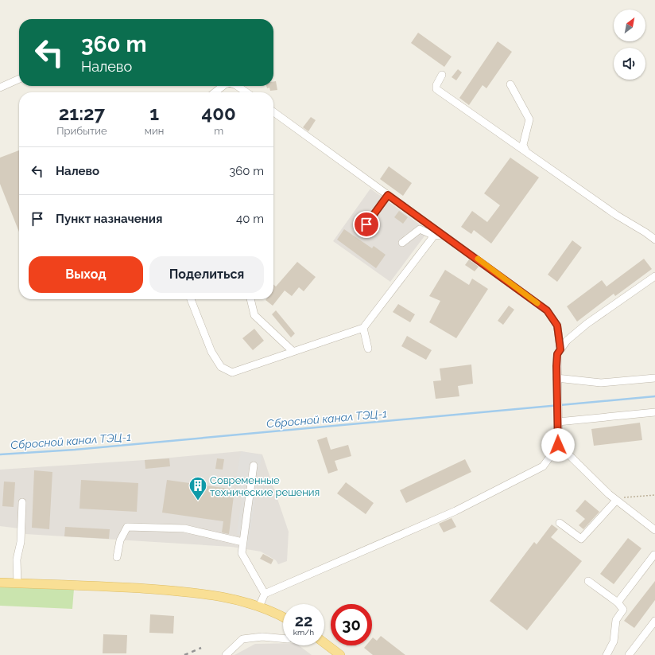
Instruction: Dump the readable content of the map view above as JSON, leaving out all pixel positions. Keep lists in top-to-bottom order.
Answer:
{
  "water": ["Сбросной канал ТЭЦ-1"],
  "places": {
    "building": ["Современные технические решения"]
  },
  "north": "top right",
  "page": {
    "turn": ["360 m", "Налево"],
    "eta": [
      "21:27",
      "Прибытие",
      "1",
      "мин",
      "400",
      "m"
    ],
    "list": [
      {
        "name": "Налево",
        "value": "360 m"
      },
      {
        "name": "Пункт назначения",
        "value": "40 m"
      }
    ],
    "buttons": ["Выход", "Поделиться"],
    "speed": "22 km/h",
    "limit": "30"
  }
}
